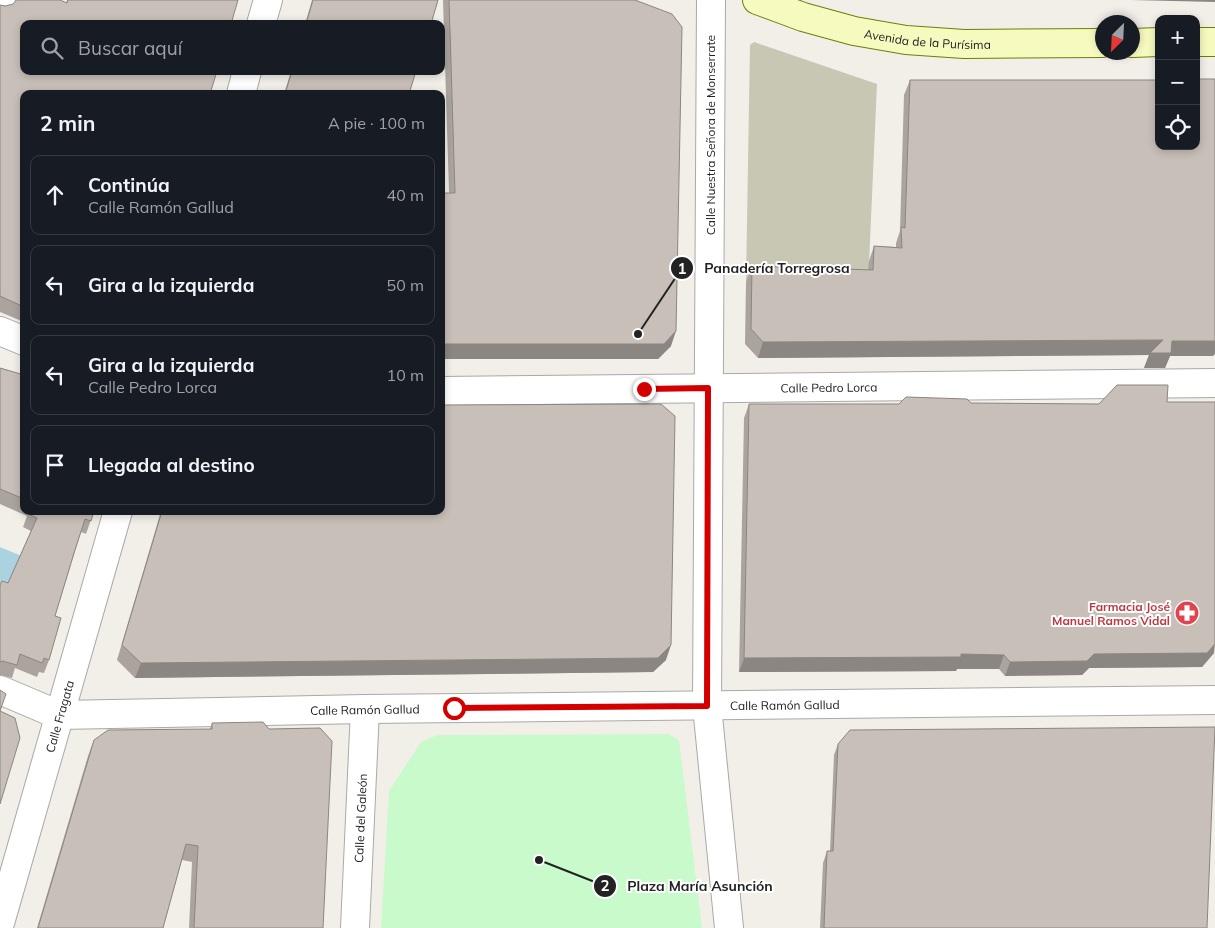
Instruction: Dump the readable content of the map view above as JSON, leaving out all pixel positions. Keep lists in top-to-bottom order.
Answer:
{
  "streets": {
    "street": [
      "Avenida de la Purísima",
      "Calle Nuestra Señora de Monserrate",
      "Calle Pedro Lorca",
      "Calle Ramón Gallud",
      "Calle Fragata",
      "Calle del Galeón"
    ]
  },
  "crossings": [
    ["Calle Nuestra Señora de Monserrate", "Calle Pedro Lorca"],
    ["Calle Nuestra Señora de Monserrate", "Calle Ramón Gallud"],
    ["Calle Ramón Gallud", "Calle Fragata"],
    ["Calle Ramón Gallud", "Calle del Galeón"]
  ],
  "places": {
    "other": ["Panadería Torregrosa", "Plaza María Asunción"],
    "pharmacy": ["Farmacia José Manuel Ramos Vidal"]
  },
  "north": "bottom left",
  "page": {
    "map_buttons": ["+", "−"],
    "search": "Buscar aquí",
    "heading": ["2 min", "A pie · 100 m"],
    "list": [
      ["Continúa", "Calle Ramón Gallud", "40 m"],
      ["Gira a la izquierda", "50 m"],
      ["Gira a la izquierda", "Calle Pedro Lorca", "10 m"],
      "Llegada al destino"
    ]
  }
}
